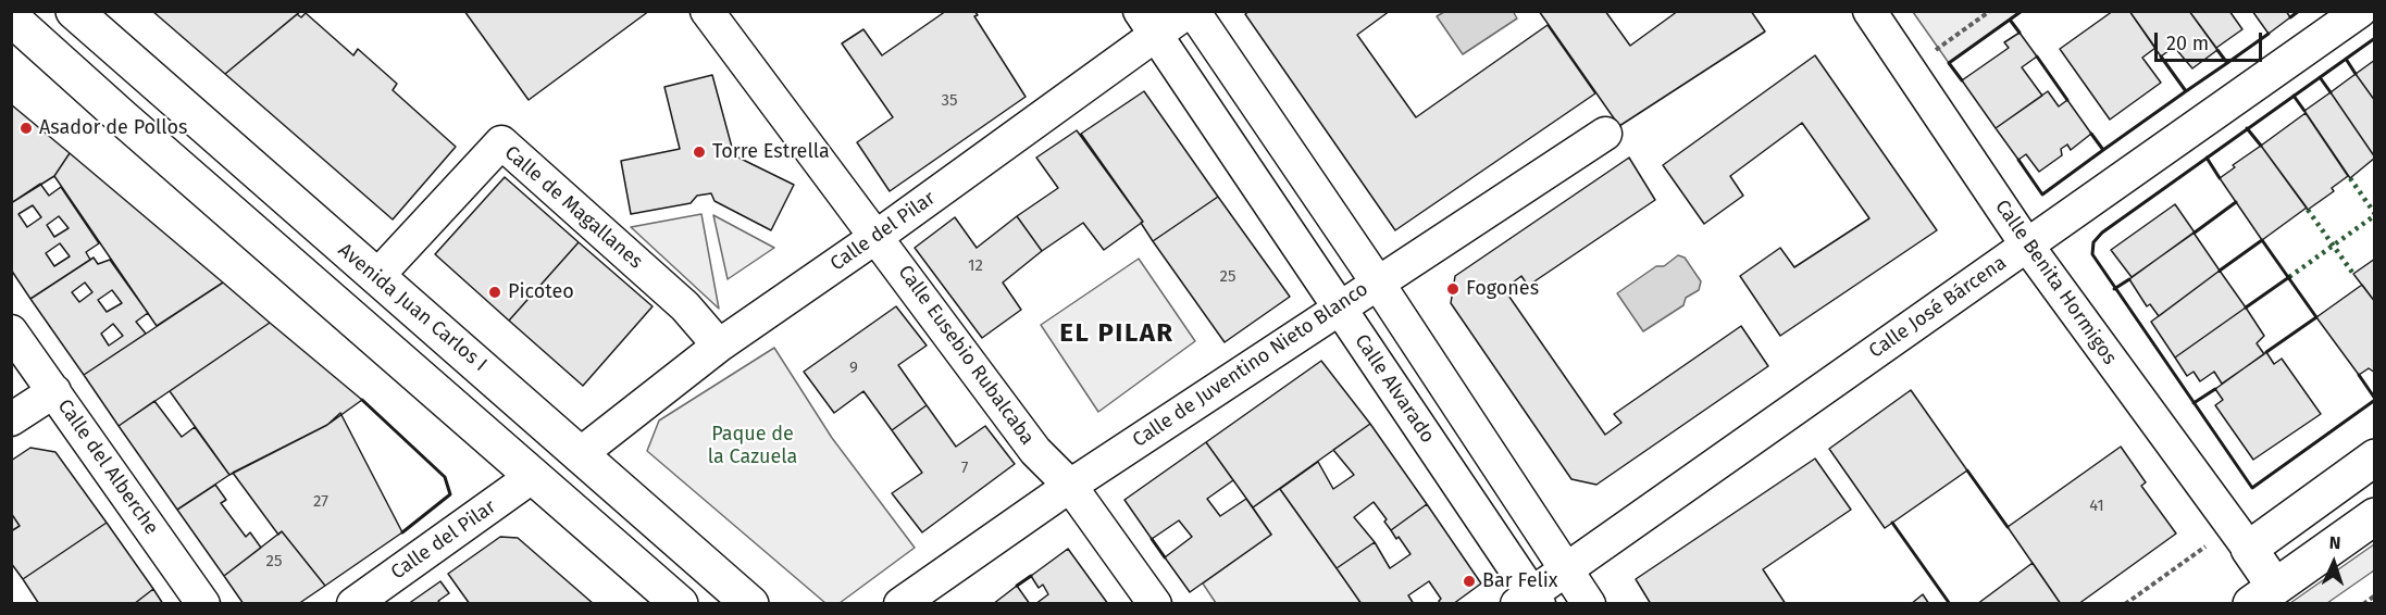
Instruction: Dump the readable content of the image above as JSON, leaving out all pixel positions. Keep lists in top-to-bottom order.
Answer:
{
  "streets": {
    "street": [
      "Calle de Magallanes",
      "Calle del Pilar",
      "Calle Benita Hormigos",
      "Avenida Juan Carlos I",
      "Calle José Bárcena",
      "Calle Eusebio Rubalcaba",
      "Calle de Juventino Nieto Blanco",
      "Calle Alvarado",
      "Calle del Alberche"
    ]
  },
  "crossings": [
    ["Calle de Magallanes", "Calle del Pilar"],
    ["Calle de Magallanes", "Avenida Juan Carlos I"],
    ["Calle del Pilar", "Avenida Juan Carlos I"],
    ["Calle del Pilar", "Calle Eusebio Rubalcaba"],
    ["Calle del Pilar", "Calle Alvarado"],
    ["Calle Benita Hormigos", "Calle José Bárcena"],
    ["Calle José Bárcena", "Calle Alvarado"],
    ["Calle Eusebio Rubalcaba", "Calle de Juventino Nieto Blanco"],
    ["Calle de Juventino Nieto Blanco", "Calle Alvarado"]
  ],
  "districts": ["EL PILAR"],
  "parks": ["Paque de la Cazuela"],
  "places": [
    "Asador de Pollos",
    "Torre Estrella",
    "Fogones",
    "Picoteo",
    "Bar Felix"
  ],
  "house_numbers": [
    "35",
    "12",
    "25",
    "9",
    "7",
    "27",
    "41",
    "25"
  ],
  "scale_bar": "20 m",
  "north": "top"
}
